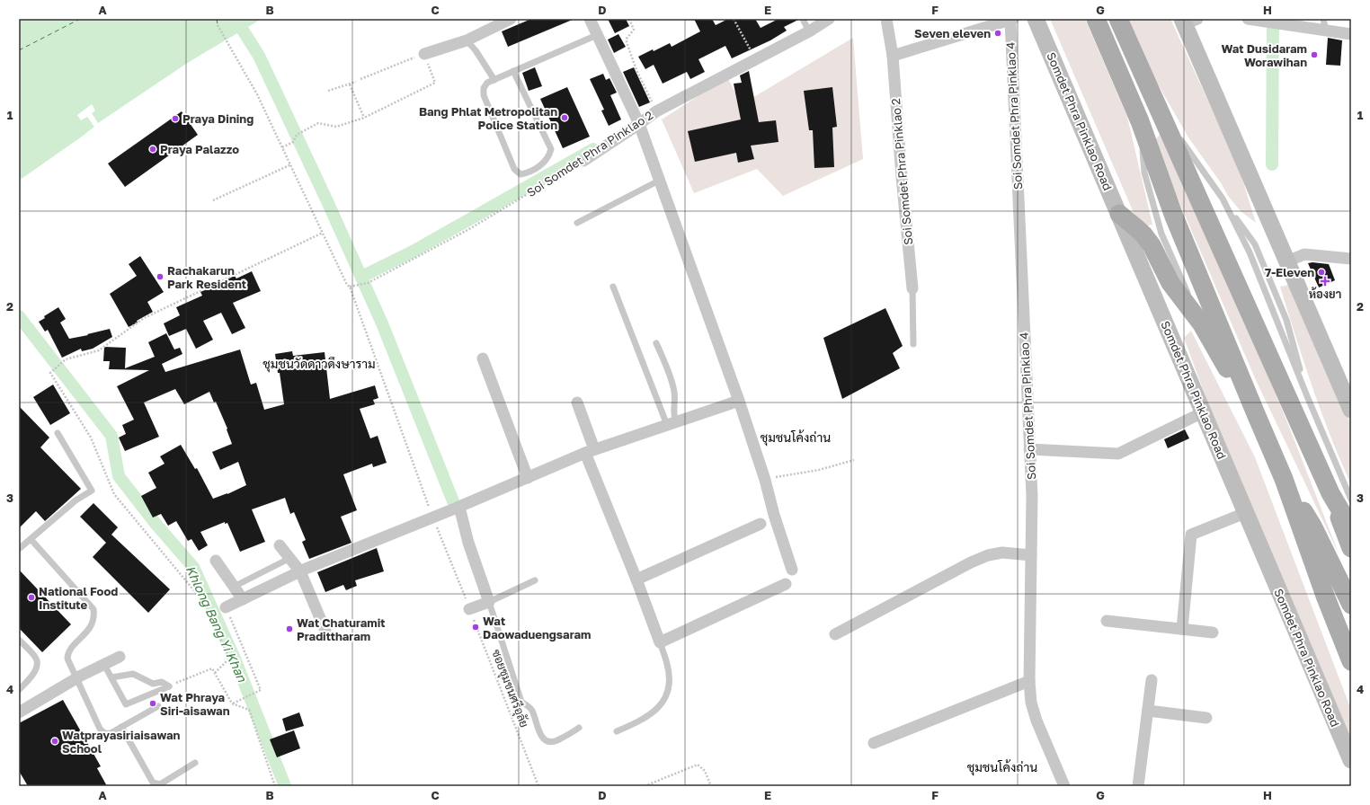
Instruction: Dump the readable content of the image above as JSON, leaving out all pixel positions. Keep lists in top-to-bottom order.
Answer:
{
  "streets": {
    "main road": ["Somdet Phra Pinklao Road"],
    "street": ["Soi Somdet Phra Pinklao 4", "Soi Somdet Phra Pinklao 2"],
    "path": ["ซอยชุมชนศรีอุลัย"]
  },
  "crossings": [
    ["Soi Somdet Phra Pinklao 2", "ซอยชุมชนศรีอุลัย"]
  ],
  "districts": ["ชุมชนวัดดาวดึงษาราม", "ชุมชนโค้งถ่าน", "ชุมชนโค้งถ่าน"],
  "water": ["Khlong Bang Yi Khan"],
  "places": {
    "other": [
      "Seven eleven",
      "Wat Dusidaram Worawihan",
      "Bang Phlat Metropolitan Police Station",
      "Praya Dining",
      "Praya Palazzo",
      "7-Eleven",
      "Rachakarun Park Resident",
      "National Food Institute",
      "Wat Daowaduengsaram",
      "Wat Chaturamit Pradittharam",
      "Wat Phraya Siri-aisawan",
      "Watprayasiriaisawan School"
    ],
    "health": ["ห้องยา"]
  },
  "grid": {
    "columns": [
      "A",
      "B",
      "C",
      "D",
      "E",
      "F",
      "G",
      "H"
    ],
    "rows": [
      "1",
      "2",
      "3",
      "4"
    ]
  }
}
